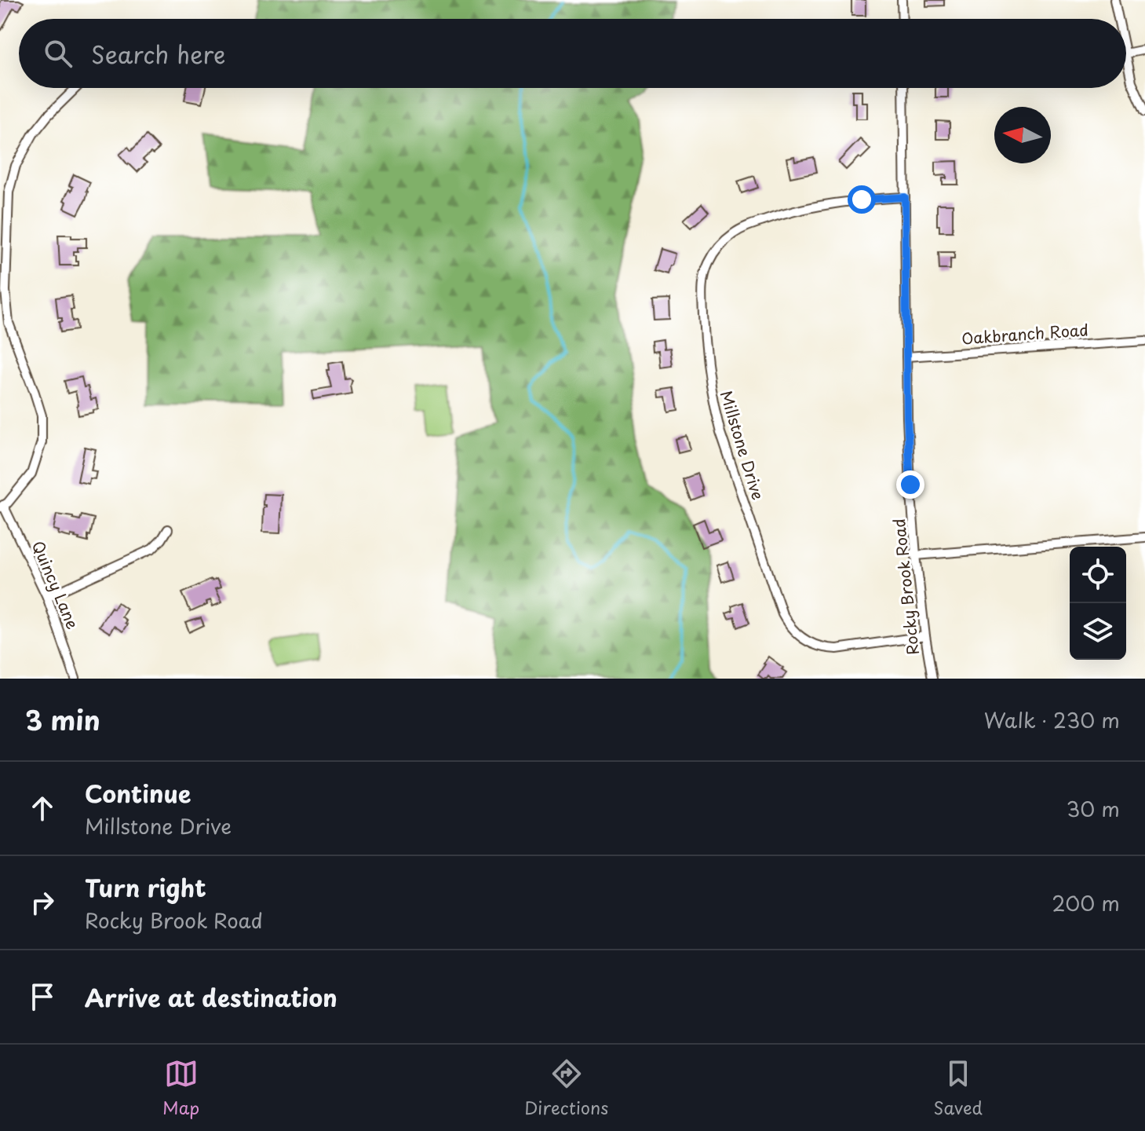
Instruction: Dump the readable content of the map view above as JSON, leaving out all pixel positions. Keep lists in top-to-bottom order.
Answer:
{
  "streets": {
    "street": [
      "Oakbranch Road",
      "Millstone Drive",
      "Quincy Lane",
      "Rocky Brook Road"
    ]
  },
  "crossings": [
    ["Oakbranch Road", "Rocky Brook Road"],
    ["Millstone Drive", "Rocky Brook Road"]
  ],
  "north": "left",
  "page": {
    "search": "Search here",
    "heading": ["3 min", "Walk · 230 m"],
    "list": [
      ["Continue", "Millstone Drive", "30 m"],
      ["Turn right", "Rocky Brook Road", "200 m"],
      "Arrive at destination"
    ],
    "nav": ["Map", "Directions", "Saved"]
  }
}
